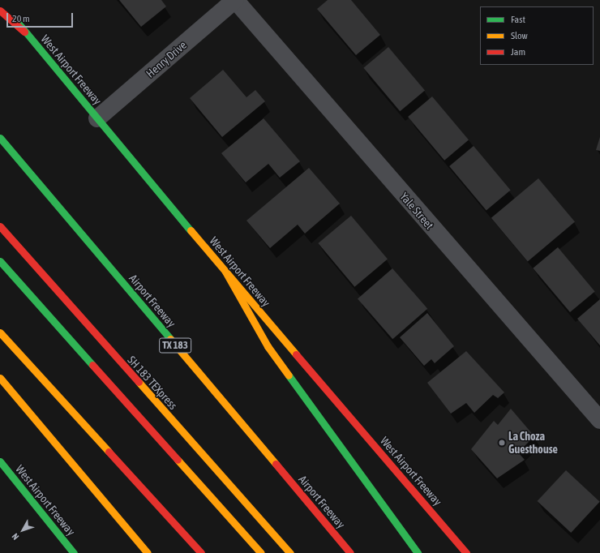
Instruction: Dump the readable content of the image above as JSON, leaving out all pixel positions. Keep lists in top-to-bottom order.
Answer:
{
  "streets": {
    "main road": [
      "West Airport Freeway",
      "Airport Freeway",
      "TX 183",
      "SH 183 TEXpress"
    ],
    "street": ["Henry Drive", "Yale Street"]
  },
  "crossings": [
    ["Henry Drive", "West Airport Freeway"],
    ["Henry Drive", "Yale Street"]
  ],
  "places": ["La Choza Guesthouse"],
  "legend": ["Fast", "Slow", "Jam"],
  "scale_bar": "20 m",
  "north": "bottom left"
}
